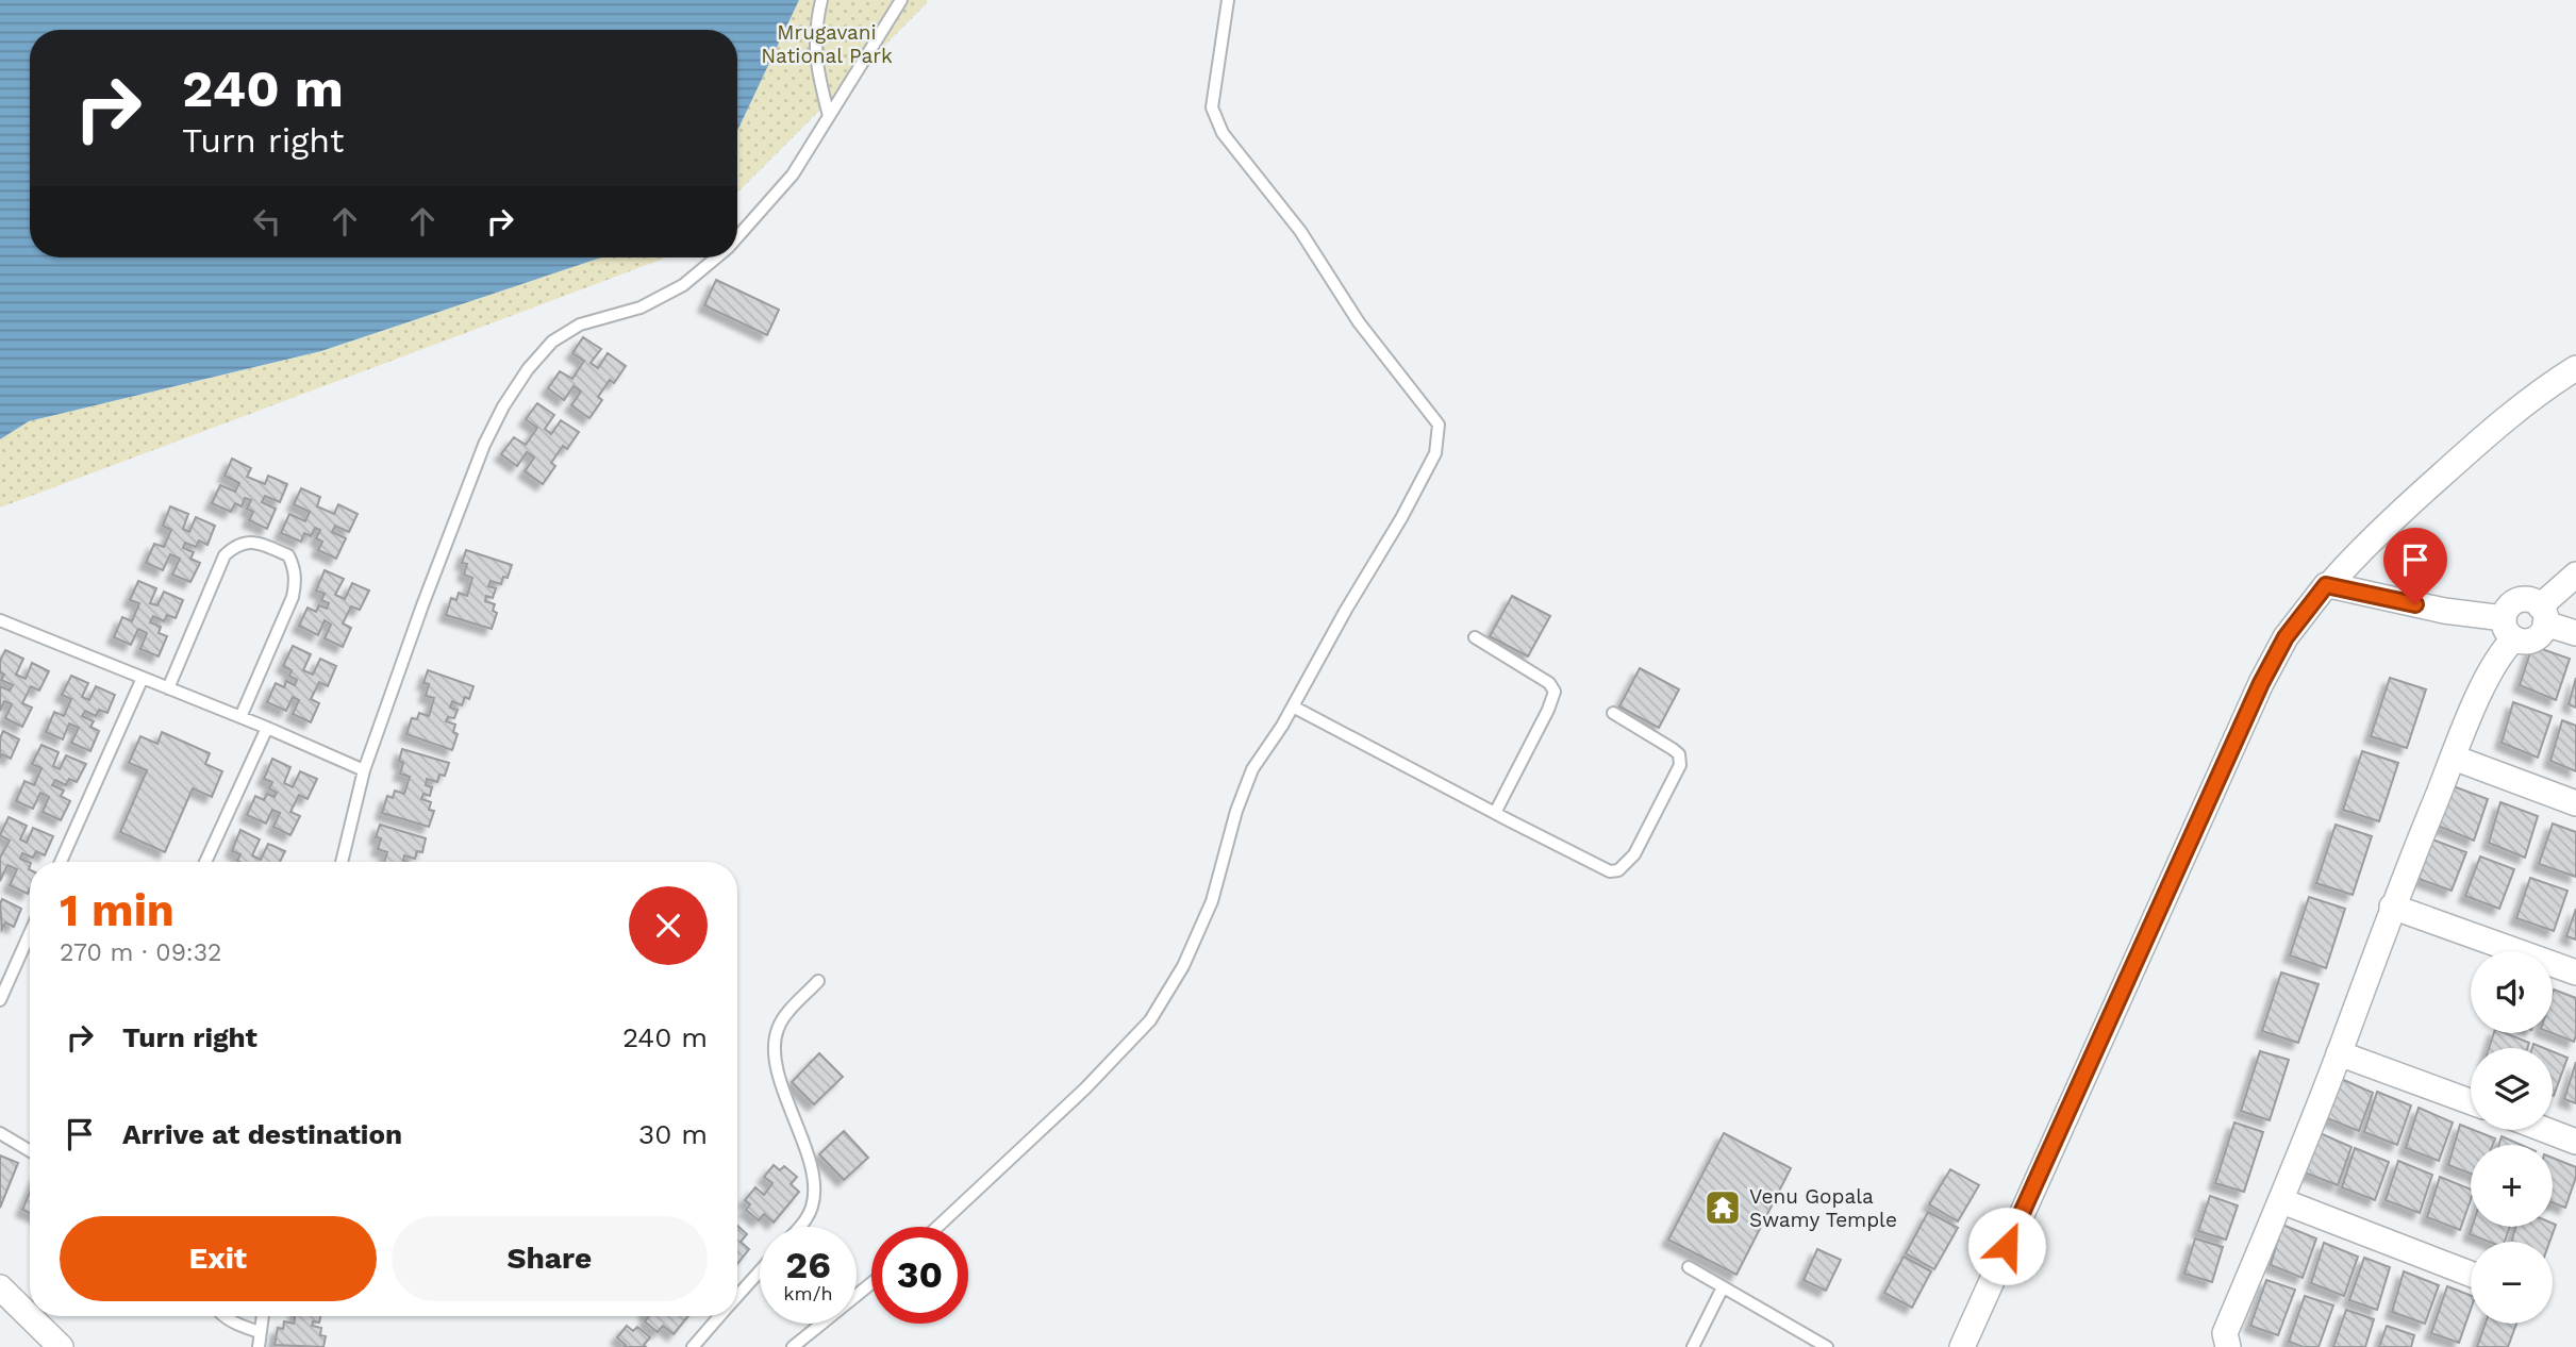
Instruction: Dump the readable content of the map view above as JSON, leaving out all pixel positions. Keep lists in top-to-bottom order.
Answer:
{
  "parks": ["Mrugavani National Park"],
  "places": {
    "temple": ["Venu Gopala Swamy Temple"]
  },
  "page": {
    "turn": ["240 m", "Turn right"],
    "heading": ["1 min", "270 m · 09:32"],
    "map_buttons": ["+", "−"],
    "list": [
      {
        "name": "Turn right",
        "value": "240 m"
      },
      {
        "name": "Arrive at destination",
        "value": "30 m"
      }
    ],
    "buttons": ["Exit", "Share"],
    "speed": "26 km/h",
    "limit": "30"
  }
}
